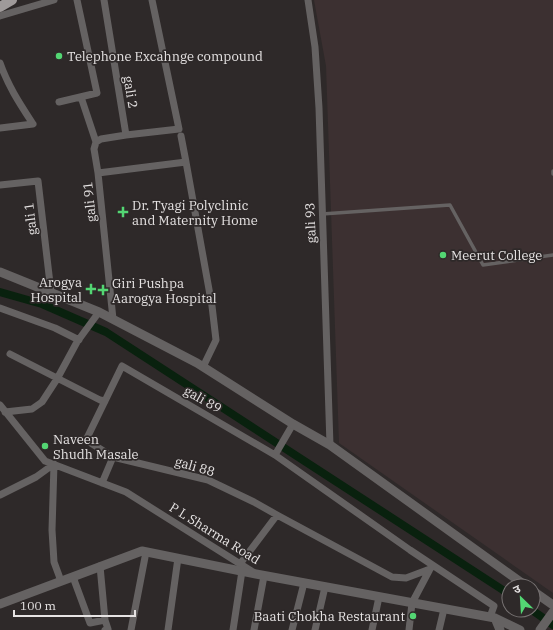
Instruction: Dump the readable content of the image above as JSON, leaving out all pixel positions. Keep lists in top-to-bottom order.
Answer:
{
  "streets": {
    "street": [
      "gali 2",
      "gali 91",
      "gali 1",
      "gali 93",
      "gali 89",
      "gali 88",
      "P L Sharma Road"
    ]
  },
  "crossings": [
    ["gali 89", "gali 88"],
    ["gali 88", "P L Sharma Road"]
  ],
  "places": {
    "other": [
      "Telephone Excahnge compound",
      "Meerut College",
      "Naveen Shudh Masale",
      "Baati Chokha Restaurant"
    ],
    "health": ["Dr. Tyagi Polyclinic and Maternity Home", "Arogya Hospital", "Giri Pushpa Aarogya Hospital"]
  },
  "scale_bar": "100 m",
  "north": "top left"
}
